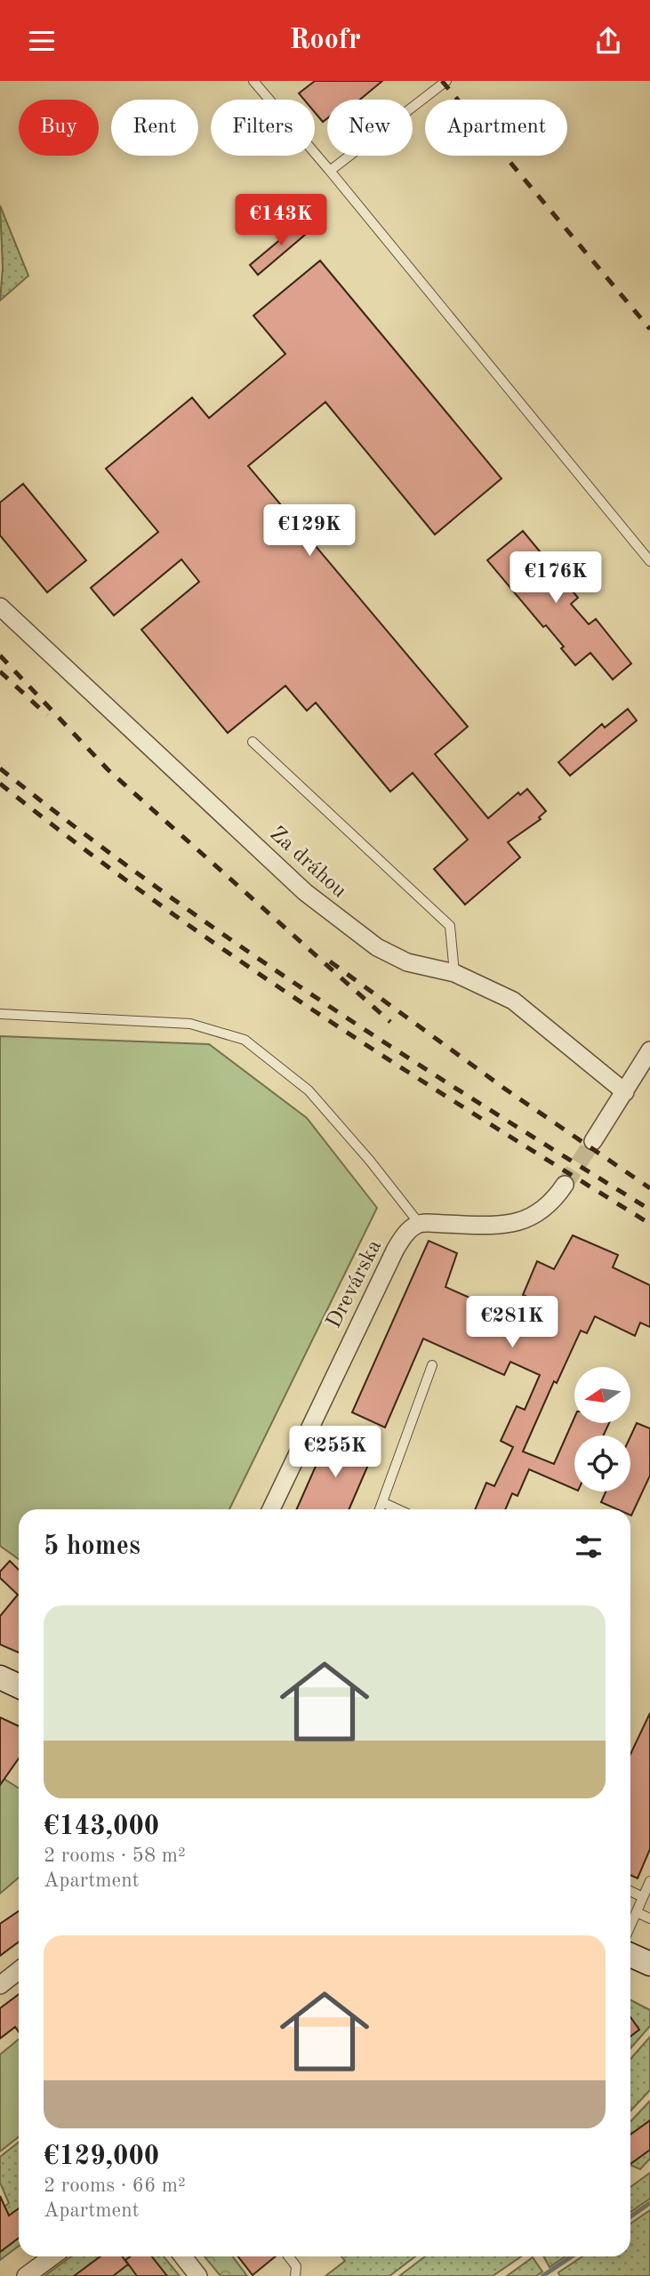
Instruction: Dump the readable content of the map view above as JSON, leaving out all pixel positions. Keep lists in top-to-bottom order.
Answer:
{
  "streets": {
    "street": ["Za dráhou", "Drevárska"]
  },
  "north": "left",
  "page": {
    "header": "Roofr",
    "chip": [
      "Buy",
      "Rent",
      "Filters",
      "New",
      "Apartment"
    ],
    "price": [
      "€143K",
      "€129K",
      "€176K",
      "€281K",
      "€255K"
    ],
    "heading": "5 homes",
    "list": [
      {
        "name": "€143,000",
        "note": "2 rooms · 58 m² · Apartment"
      },
      {
        "name": "€129,000",
        "note": "2 rooms · 66 m² · Apartment"
      }
    ]
  }
}
